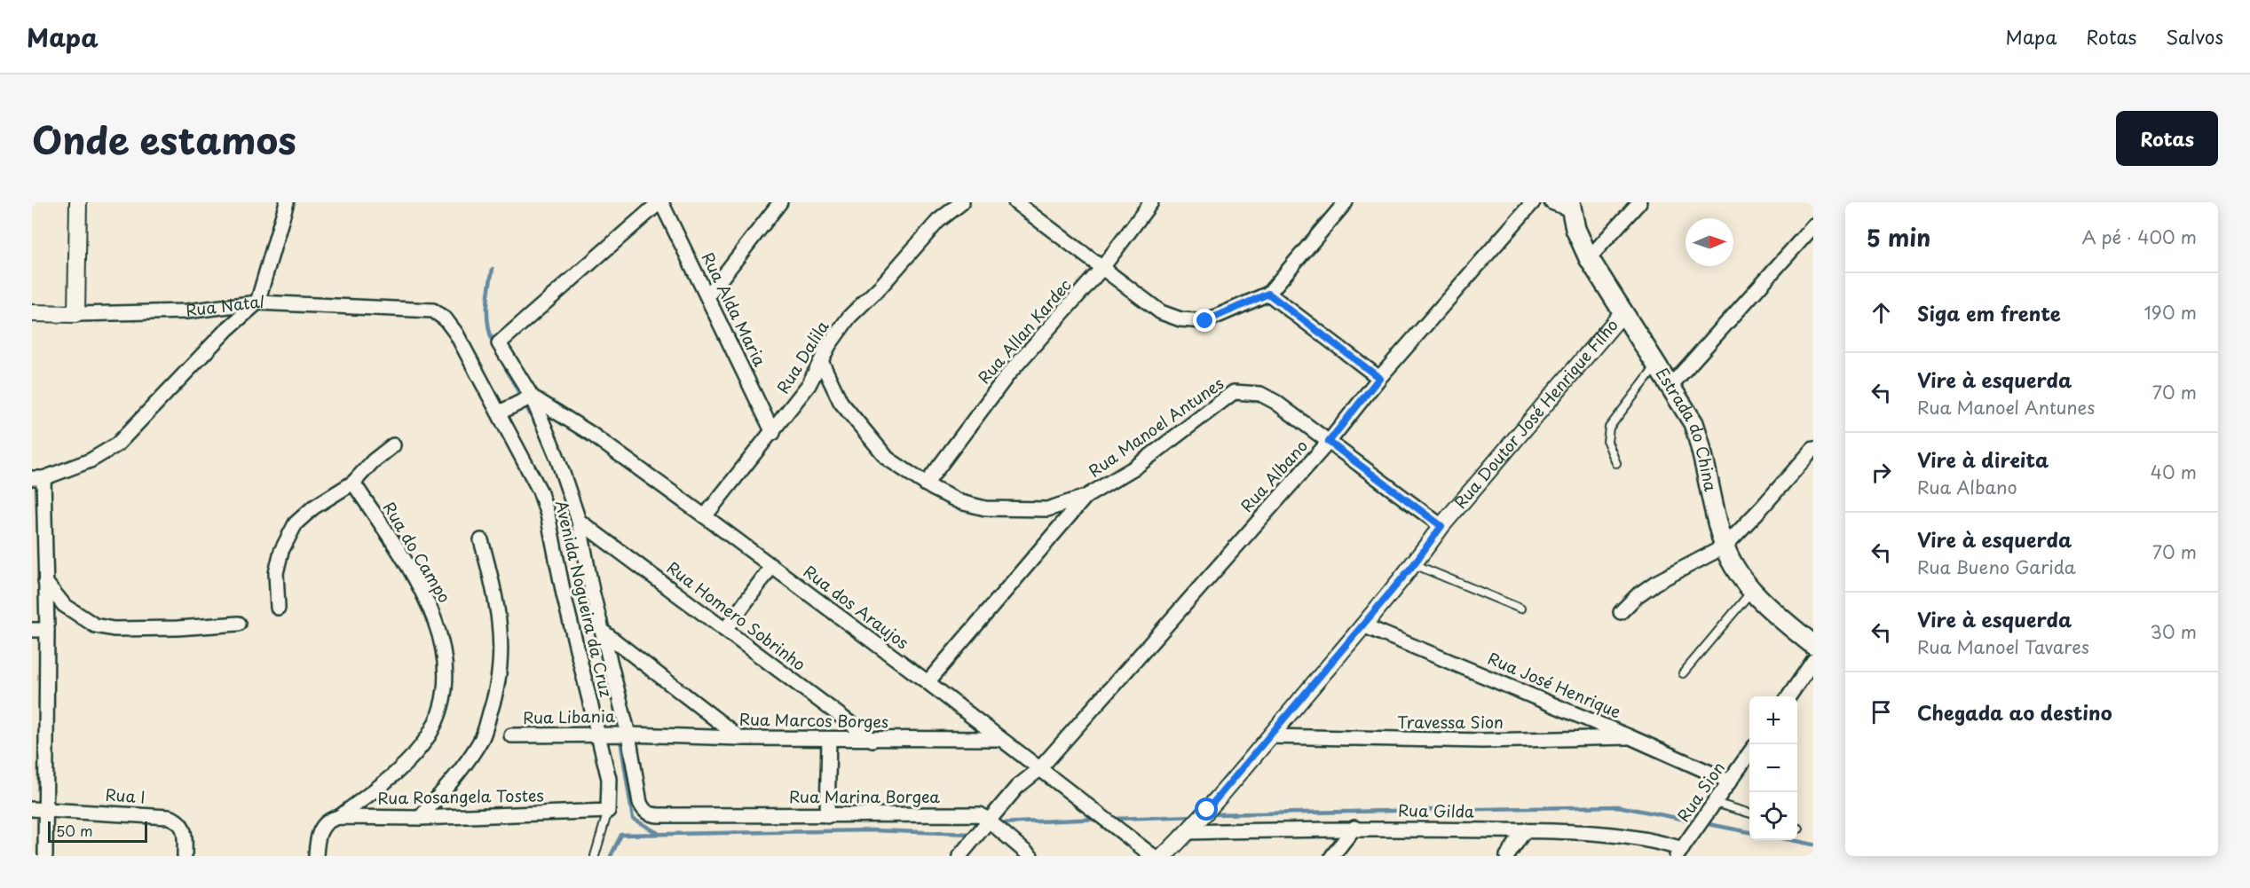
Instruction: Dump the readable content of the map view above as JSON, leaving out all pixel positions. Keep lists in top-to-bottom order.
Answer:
{
  "streets": {
    "main road": ["Estrada do China"],
    "street": [
      "Rua Natal",
      "Rua Alda Maria",
      "Rua Allan Kardec",
      "Rua Dalila",
      "Rua Doutor José Henrique Filho",
      "Rua Manoel Antunes",
      "Rua Albano",
      "Rua do Campo",
      "Avenida Nogueira da Cruz",
      "Rua dos Araujos",
      "Rua Homero Sobrinho",
      "Rua José Henrique",
      "Rua Libania",
      "Rua Marcos Borges",
      "Travessa Sion",
      "Rua Sion",
      "Rua I",
      "Rua Rosangela Tostes",
      "Rua Marina Borgea",
      "Rua Gilda"
    ]
  },
  "crossings": [
    ["Rua Natal", "Avenida Nogueira da Cruz"],
    ["Rua Alda Maria", "Rua Dalila"],
    ["Rua Alda Maria", "Avenida Nogueira da Cruz"],
    ["Rua Allan Kardec", "Rua Manoel Antunes"],
    ["Rua Dalila", "Rua Manoel Antunes"],
    ["Rua Dalila", "Rua dos Araujos"],
    ["Rua Doutor José Henrique Filho", "Rua Manoel Antunes"],
    ["Rua Doutor José Henrique Filho", "Estrada do China"],
    ["Rua Doutor José Henrique Filho", "Rua José Henrique"],
    ["Rua Doutor José Henrique Filho", "Travessa Sion"],
    ["Rua Doutor José Henrique Filho", "Rua Gilda"],
    ["Rua Manoel Antunes", "Rua Albano"],
    ["Rua Albano", "Rua dos Araujos"],
    ["Rua do Campo", "Rua Rosangela Tostes"],
    ["Avenida Nogueira da Cruz", "Rua dos Araujos"],
    ["Avenida Nogueira da Cruz", "Rua Homero Sobrinho"],
    ["Avenida Nogueira da Cruz", "Rua Libania"],
    ["Avenida Nogueira da Cruz", "Rua Marcos Borges"],
    ["Avenida Nogueira da Cruz", "Rua Rosangela Tostes"],
    ["Avenida Nogueira da Cruz", "Rua Marina Borgea"],
    ["Rua dos Araujos", "Rua Marcos Borges"],
    ["Rua Homero Sobrinho", "Rua Marcos Borges"],
    ["Rua José Henrique", "Travessa Sion"],
    ["Rua José Henrique", "Rua Sion"],
    ["Rua Libania", "Rua Marcos Borges"],
    ["Rua Sion", "Rua Gilda"]
  ],
  "scale_bar": "50 m",
  "north": "right",
  "page": {
    "header": "Mapa",
    "nav": ["Mapa", "Rotas", "Salvos"],
    "title": "Onde estamos",
    "buttons": "Rotas",
    "heading": ["5 min", "A pé · 400 m"],
    "list": [
      ["Siga em frente", "190 m"],
      ["Vire à esquerda", "Rua Manoel Antunes", "70 m"],
      ["Vire à direita", "Rua Albano", "40 m"],
      ["Vire à esquerda", "Rua Bueno Garida", "70 m"],
      ["Vire à esquerda", "Rua Manoel Tavares", "30 m"],
      "Chegada ao destino"
    ],
    "map_buttons": ["+", "−"],
    "scale": "50 m"
  }
}
